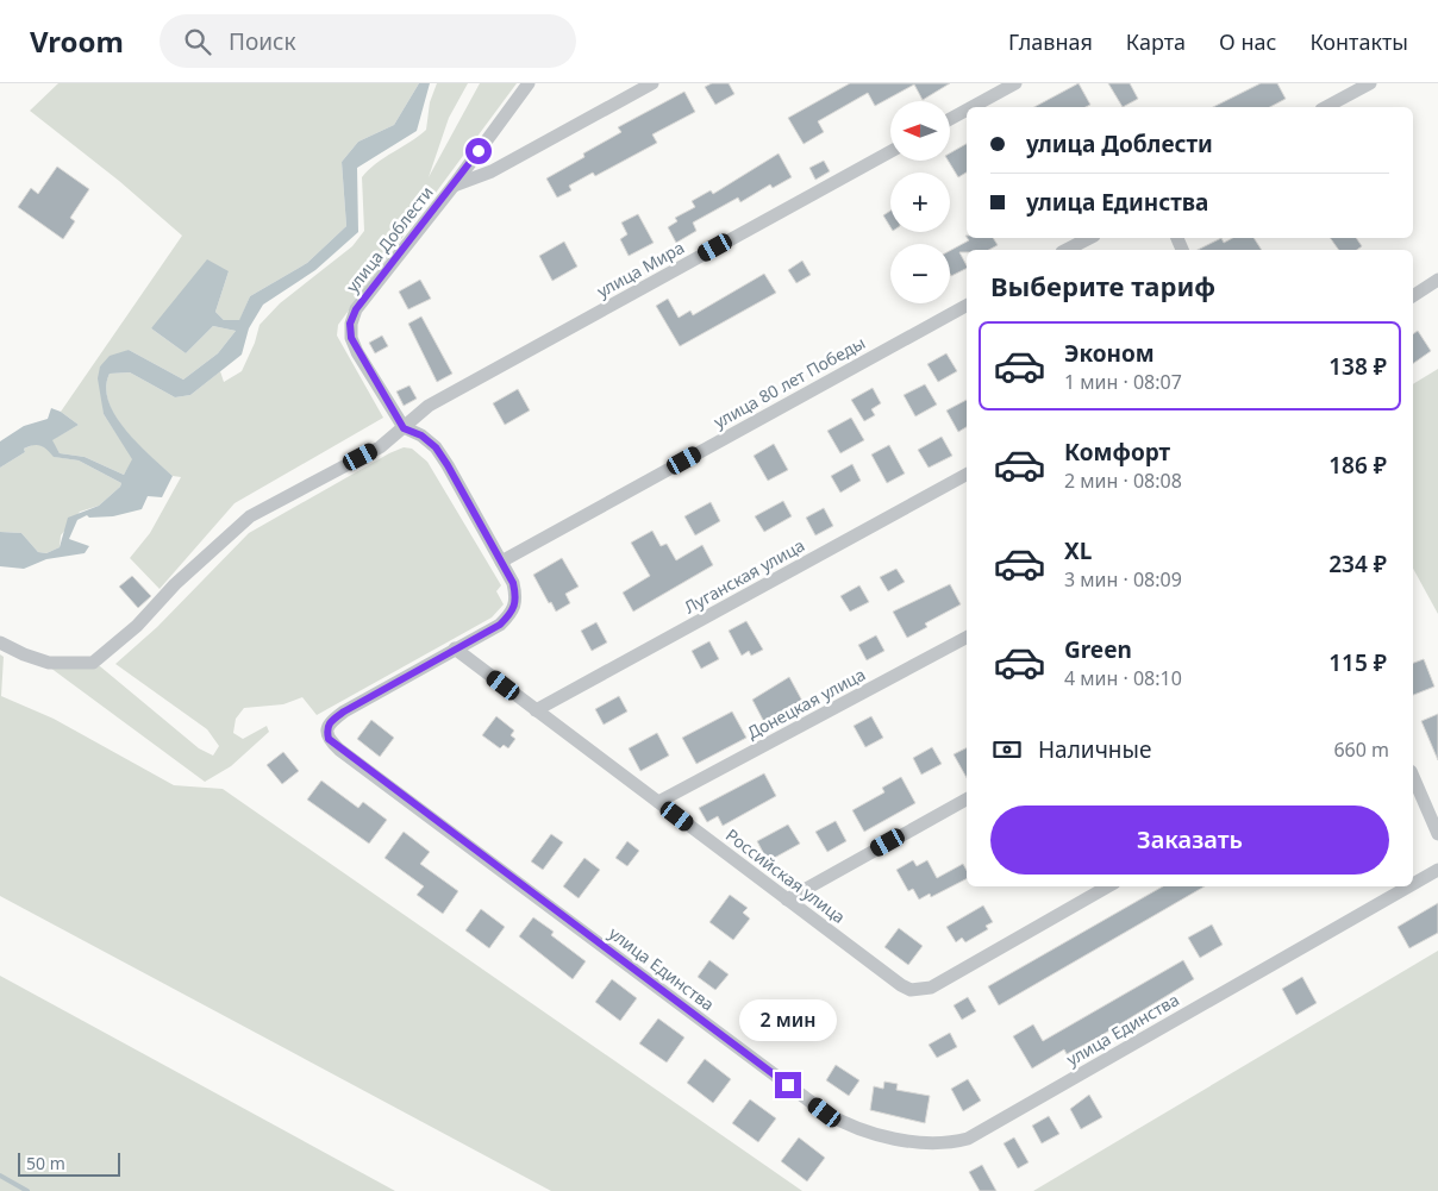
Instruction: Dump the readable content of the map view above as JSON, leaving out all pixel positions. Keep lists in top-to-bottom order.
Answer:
{
  "streets": {
    "street": [
      "улица Доблести",
      "улица Мира",
      "улица 80 лет Победы",
      "Луганская улица",
      "Донецкая улица",
      "Российская улица",
      "улица Единства"
    ]
  },
  "crossings": [
    ["улица Доблести", "улица Мира"],
    ["улица Доблести", "улица Единства"],
    ["улица Мира", "улица Единства"],
    ["улица 80 лет Победы", "улица Единства"],
    ["Луганская улица", "Российская улица"],
    ["Донецкая улица", "Российская улица"],
    ["Российская улица", "улица Единства"]
  ],
  "scale_bar": "50 m",
  "north": "left",
  "page": {
    "header": "Vroom",
    "search": "Поиск",
    "nav": [
      "Главная",
      "Карта",
      "О нас",
      "Контакты"
    ],
    "map_buttons": ["+", "−"],
    "banner": ["улица Доблести", "улица Единства"],
    "heading": "Выберите тариф",
    "list": [
      {
        "name": "Эконом",
        "note": "1 мин · 08:07",
        "value": "138 ₽"
      },
      {
        "name": "Комфорт",
        "note": "2 мин · 08:08",
        "value": "186 ₽"
      },
      {
        "name": "XL",
        "note": "3 мин · 08:09",
        "value": "234 ₽"
      },
      {
        "name": "Green",
        "note": "4 мин · 08:10",
        "value": "115 ₽"
      }
    ],
    "pay": ["Наличные", "660 m"],
    "buttons": "Заказать",
    "bubble": "2 мин",
    "scale": "50 m"
  }
}
